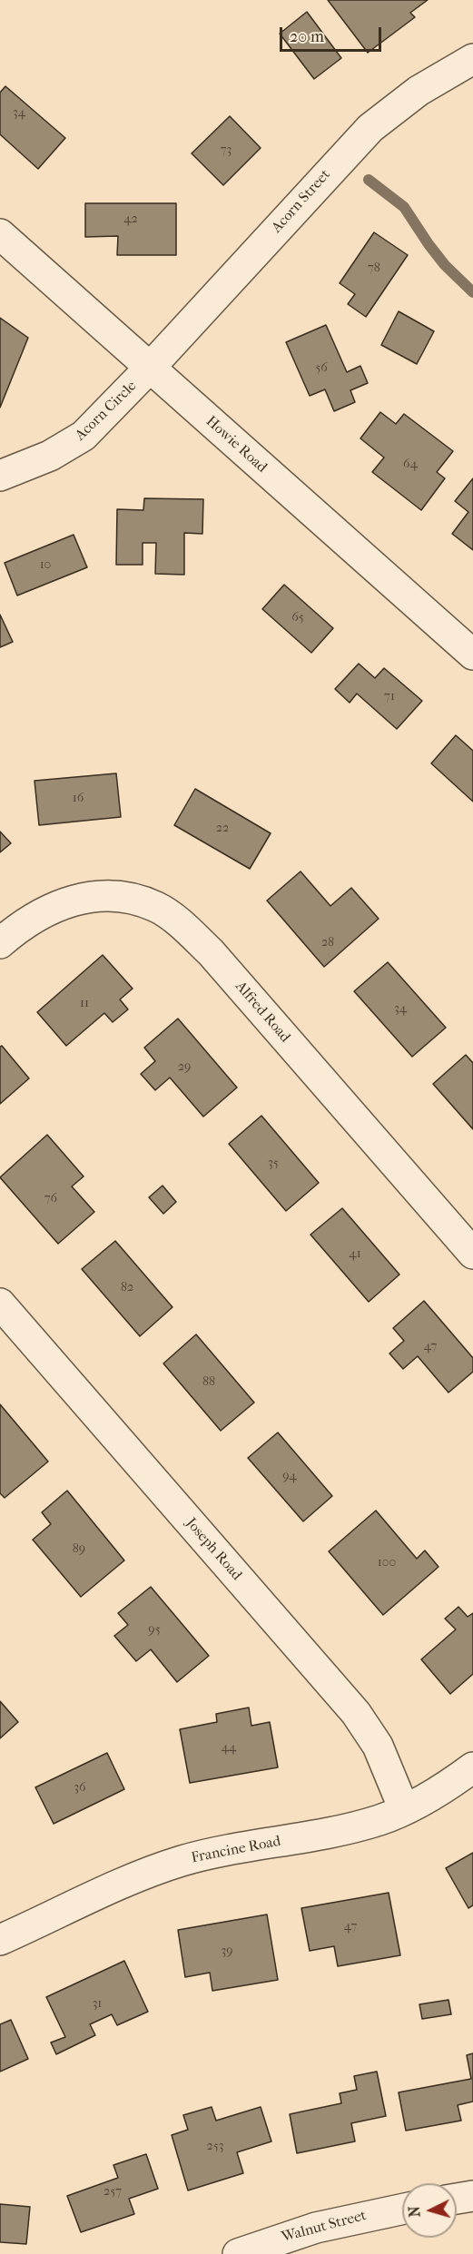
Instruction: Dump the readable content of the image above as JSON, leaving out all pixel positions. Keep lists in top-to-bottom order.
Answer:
{
  "streets": {
    "street": [
      "Acorn Street",
      "Acorn Circle",
      "Howie Road",
      "Alfred Road",
      "Joseph Road",
      "Francine Road",
      "Walnut Street"
    ]
  },
  "crossings": [
    ["Acorn Street", "Acorn Circle"],
    ["Acorn Street", "Howie Road"],
    ["Acorn Circle", "Howie Road"],
    ["Joseph Road", "Francine Road"]
  ],
  "house_numbers": [
    "34",
    "73",
    "42",
    "78",
    "56",
    "64",
    "10",
    "65",
    "71",
    "16",
    "22",
    "28",
    "11",
    "34",
    "29",
    "35",
    "76",
    "41",
    "82",
    "47",
    "88",
    "94",
    "89",
    "100",
    "95",
    "44",
    "36",
    "47",
    "39",
    "31",
    "253",
    "257"
  ],
  "scale_bar": "20 m",
  "north": "left"
}
